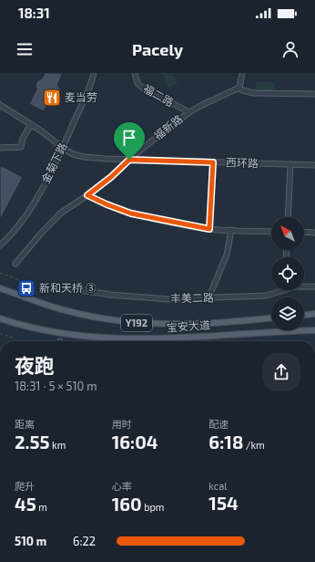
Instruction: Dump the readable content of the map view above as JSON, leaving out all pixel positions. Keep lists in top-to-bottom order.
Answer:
{
  "streets": {
    "main road": ["Y192", "宝安大道"],
    "street": [
      "福二路",
      "福新路",
      "金菊下路",
      "西环路",
      "丰美二路"
    ]
  },
  "crossings": [
    ["福二路", "福新路"],
    ["福新路", "西环路"],
    ["金菊下路", "西环路"]
  ],
  "places": {
    "restaurant": ["麦当劳"],
    "bus stop": ["新和天桥 ③"]
  },
  "north": "top left",
  "page": {
    "status": "18:31",
    "header": "Pacely",
    "heading": ["夜跑", "18:31 · 5 × 510 m"],
    "stats": [
      ["距离", "2.55 km"],
      ["用时", "16:04"],
      ["配速", "6:18 /km"],
      ["爬升", "45 m"],
      ["心率", "160 bpm"],
      ["kcal", "154"]
    ],
    "list": [
      {
        "name": "510 m",
        "note": "6:22"
      }
    ]
  }
}
